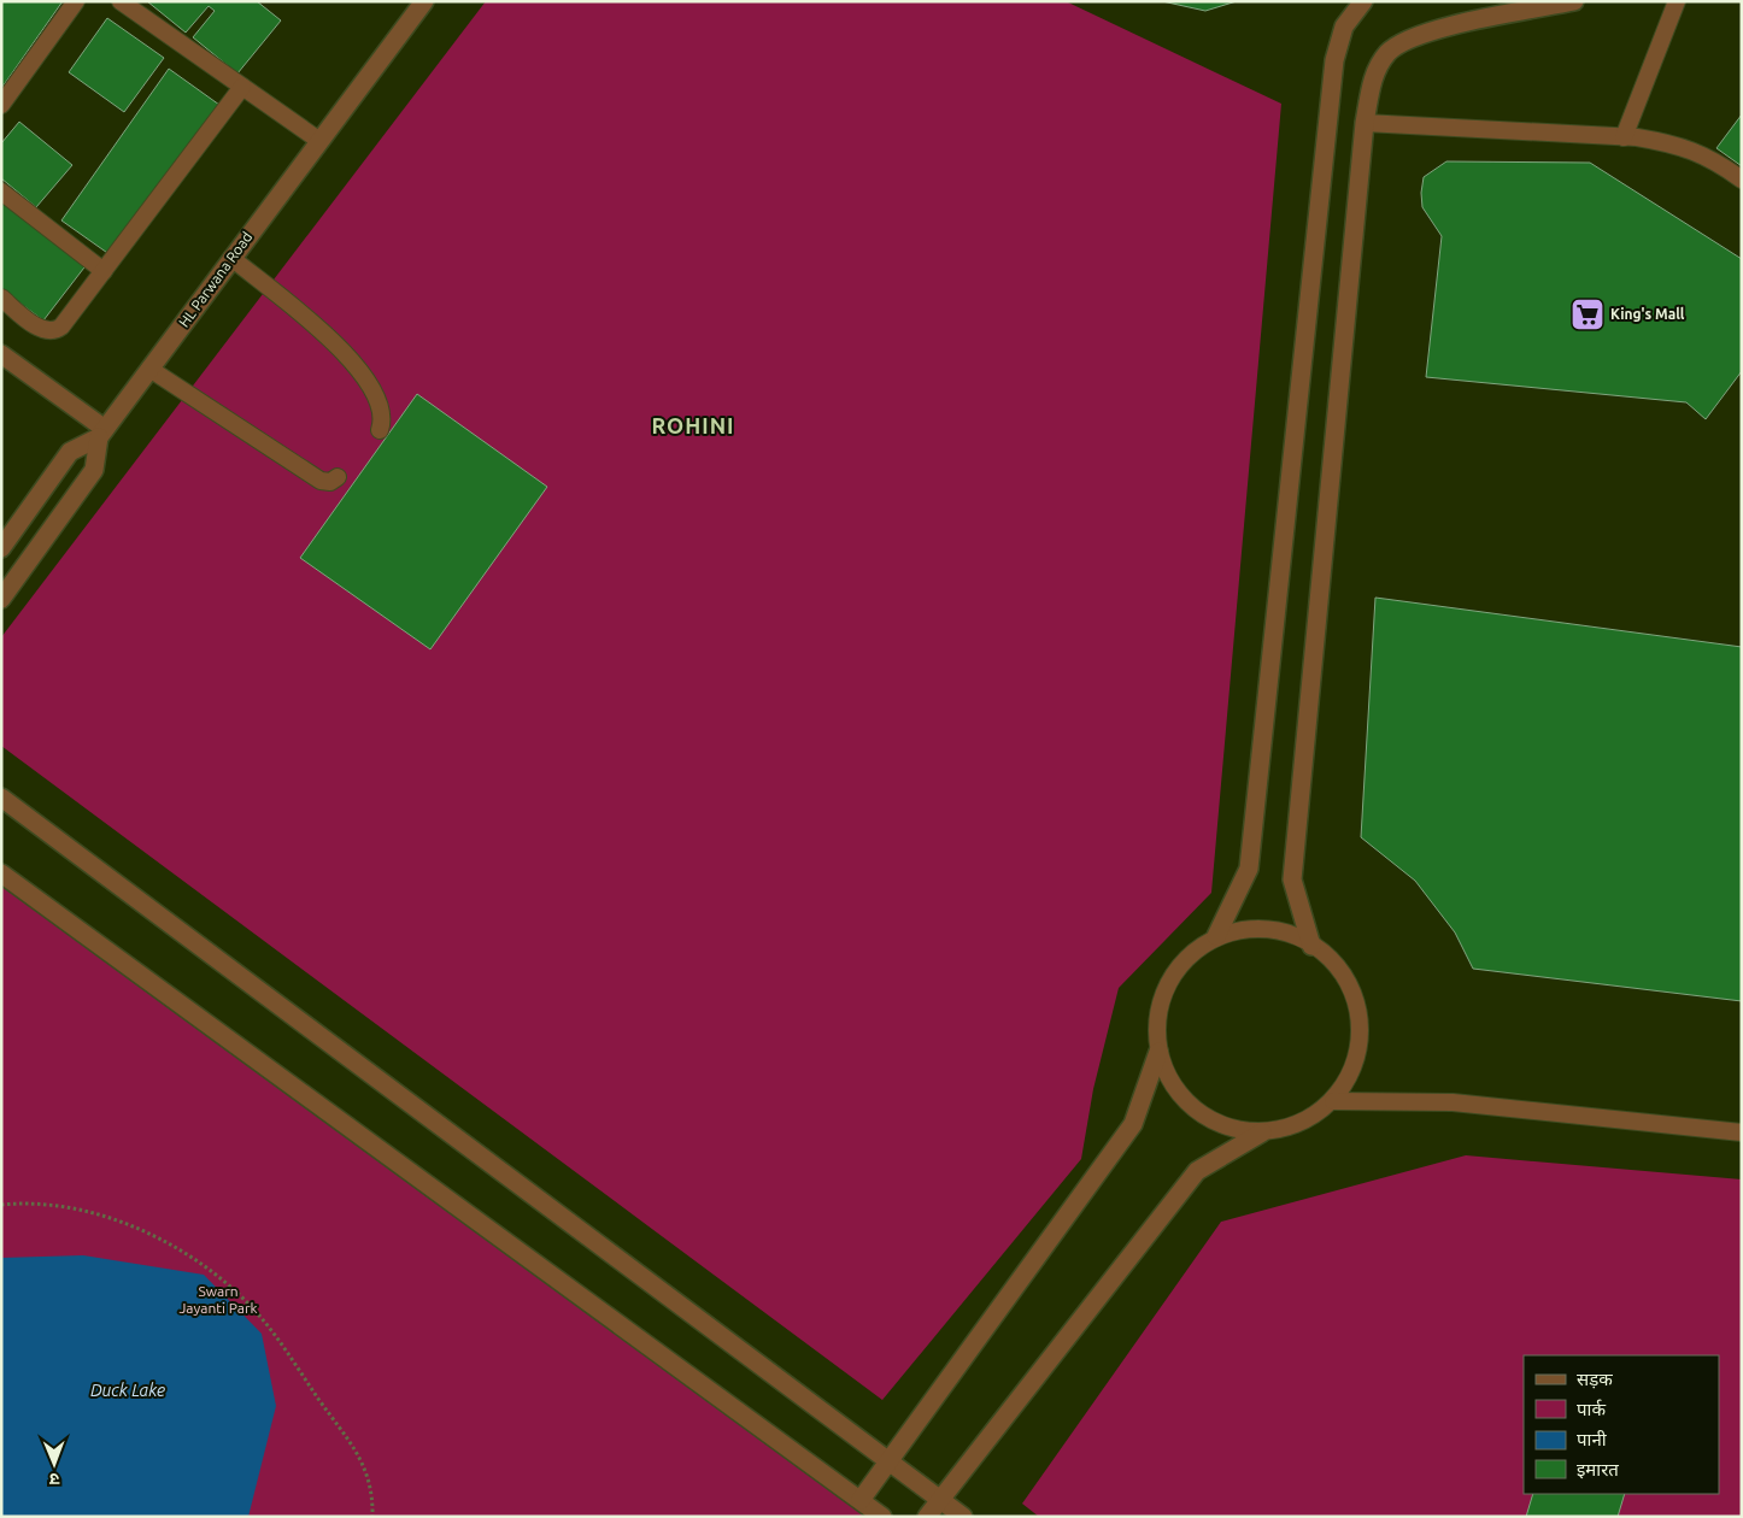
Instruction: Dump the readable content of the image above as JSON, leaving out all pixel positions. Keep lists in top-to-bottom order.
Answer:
{
  "streets": {
    "street": ["HL Parwana Road"]
  },
  "districts": ["ROHINI"],
  "water": ["Duck Lake"],
  "parks": ["Swarn Jayanti Park"],
  "places": {
    "supermarket": ["King's Mall"]
  },
  "legend": [
    "सड़क",
    "पार्क",
    "पानी",
    "इमारत"
  ],
  "north": "bottom"
}
